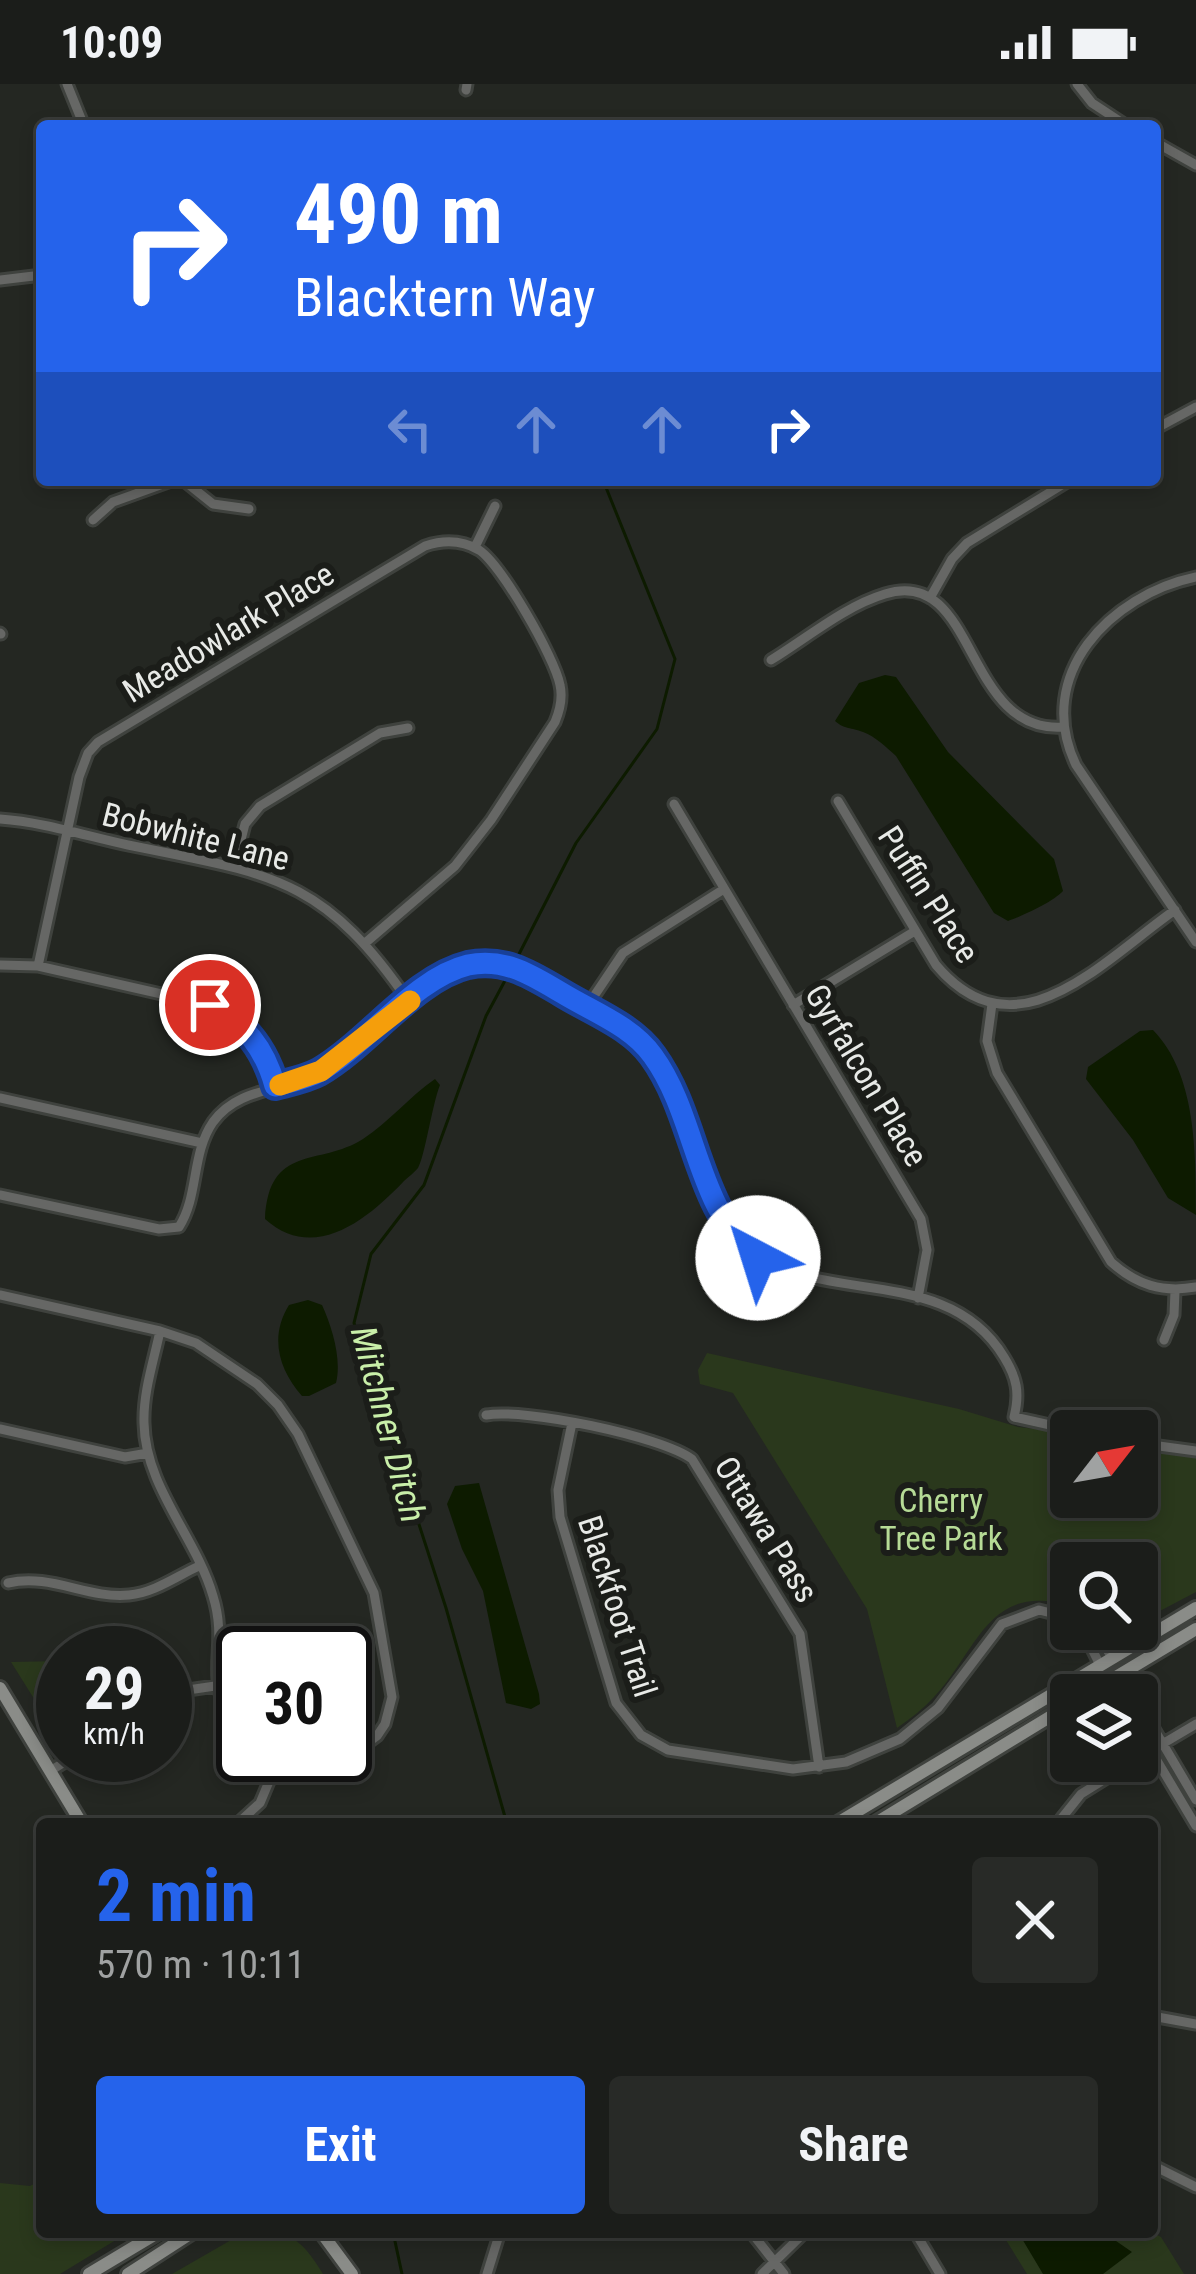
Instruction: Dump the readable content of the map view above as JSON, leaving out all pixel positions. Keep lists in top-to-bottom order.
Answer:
{
  "streets": {
    "street": [
      "Meadowlark Place",
      "Bobwhite Lane",
      "Puffin Place",
      "Gyrfalcon Place",
      "Ottawa Pass",
      "Blackfoot Trail"
    ]
  },
  "crossings": [
    ["Meadowlark Place", "Bobwhite Lane"],
    ["Ottawa Pass", "Blackfoot Trail"]
  ],
  "water": ["Mitchner Ditch"],
  "parks": ["Cherry Tree Park"],
  "north": "top right",
  "page": {
    "status": "10:09",
    "turn": ["490 m", "Blacktern Way"],
    "speed": "29 km/h",
    "limit": "30",
    "heading": ["2 min", "570 m · 10:11"],
    "buttons": ["Exit", "Share"]
  }
}
